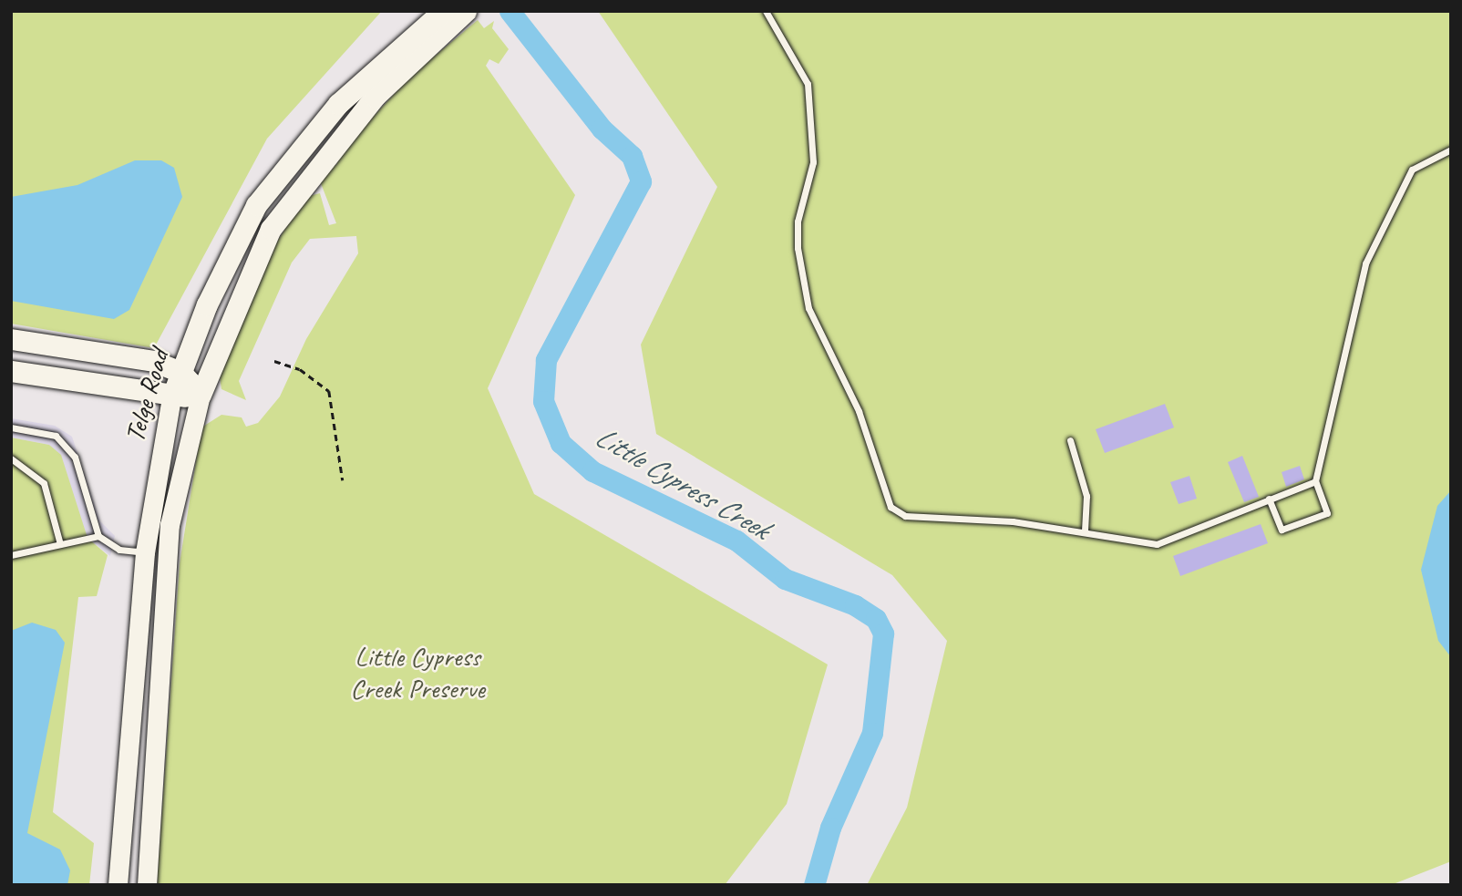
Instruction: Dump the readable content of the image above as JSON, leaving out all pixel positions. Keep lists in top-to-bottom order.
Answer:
{
  "streets": {
    "main road": ["Telge Road"]
  },
  "water": ["Little Cypress Creek"],
  "parks": ["Little Cypress Creek Preserve"]
}
